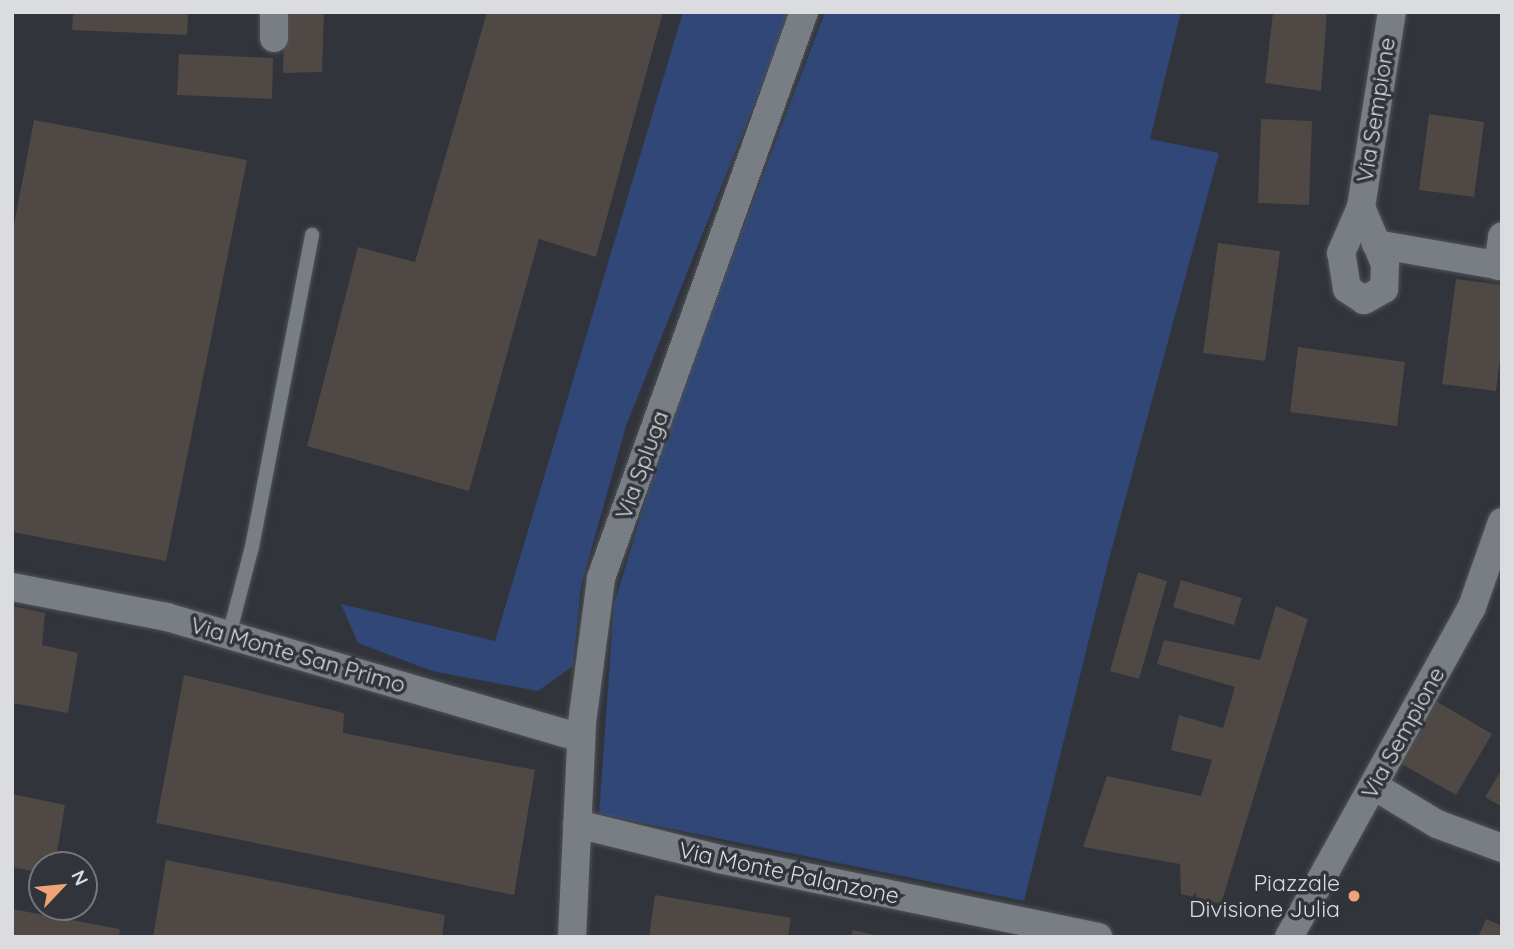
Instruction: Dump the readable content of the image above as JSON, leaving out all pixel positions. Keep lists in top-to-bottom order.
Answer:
{
  "streets": {
    "street": [
      "Via Sempione",
      "Via Spluga",
      "Via Monte San Primo",
      "Via Monte Palanzone"
    ]
  },
  "crossings": [
    ["Via Spluga", "Via Monte San Primo"],
    ["Via Spluga", "Via Monte Palanzone"]
  ],
  "places": ["Piazzale Divisione Julia"],
  "north": "top right"
}
